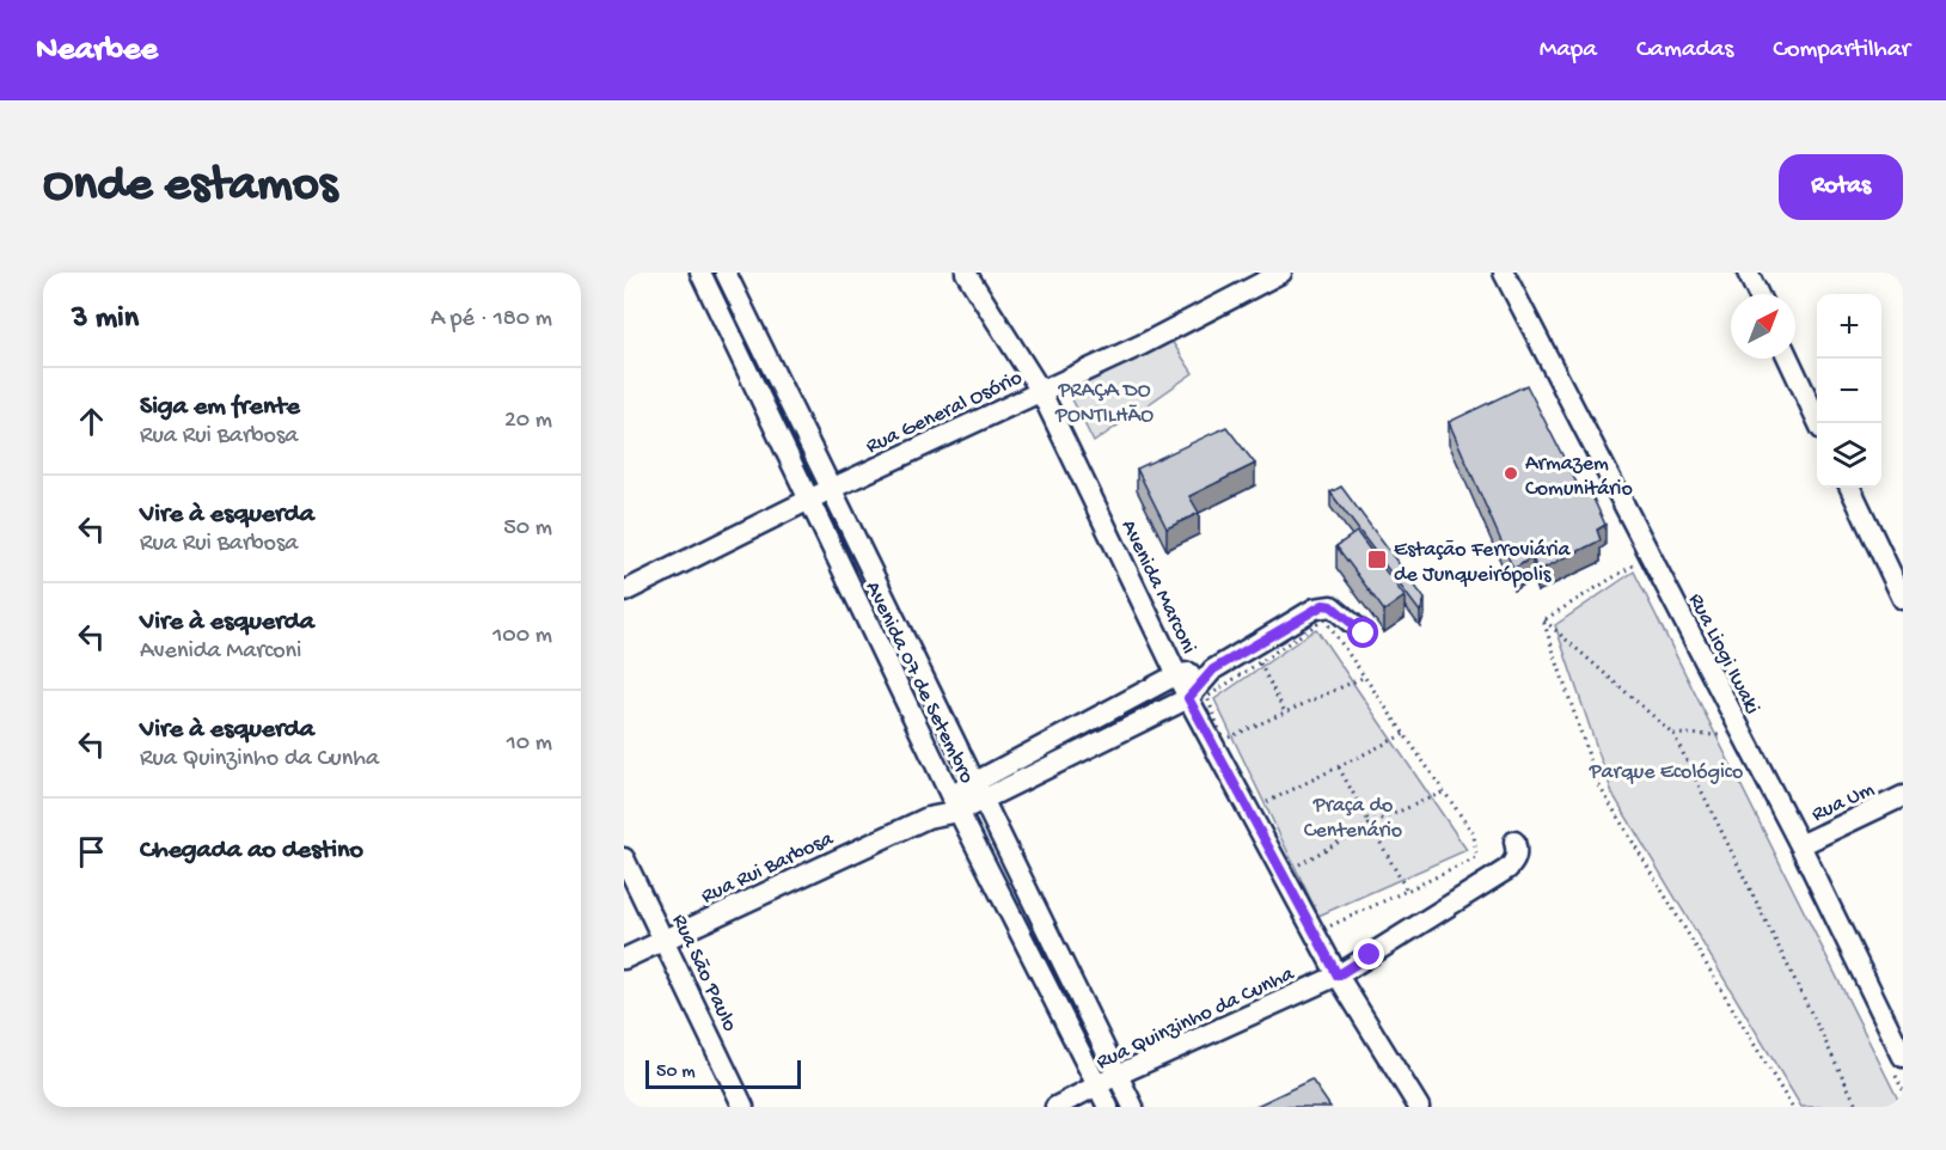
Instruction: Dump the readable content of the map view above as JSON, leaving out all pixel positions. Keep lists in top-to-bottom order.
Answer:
{
  "streets": {
    "street": [
      "Rua General Osório",
      "Avenida Marconi",
      "Rua Liogi Iwaki",
      "Avenida 07 de Setembro",
      "Rua Um",
      "Rua Rui Barbosa",
      "Rua São Paulo",
      "Rua Quinzinho da Cunha"
    ]
  },
  "crossings": [
    ["Rua General Osório", "Avenida Marconi"],
    ["Rua General Osório", "Avenida 07 de Setembro"],
    ["Avenida Marconi", "Rua Rui Barbosa"],
    ["Avenida Marconi", "Rua Quinzinho da Cunha"],
    ["Rua Liogi Iwaki", "Rua Um"],
    ["Avenida 07 de Setembro", "Rua Rui Barbosa"],
    ["Avenida 07 de Setembro", "Rua Quinzinho da Cunha"],
    ["Rua Rui Barbosa", "Rua São Paulo"]
  ],
  "parks": ["PRAÇA DO PONTILHÃO", "Parque Ecológico", "Praça do Centenário"],
  "places": {
    "other": ["Armazem Comunitário"],
    "transit": ["Estação Ferroviária de Junqueirópolis"]
  },
  "scale_bar": "50 m",
  "north": "top right",
  "page": {
    "header": "Nearbee",
    "nav": ["Mapa", "Camadas", "Compartilhar"],
    "buttons": "Rotas",
    "title": "Onde estamos",
    "heading": ["3 min", "A pé · 180 m"],
    "map_buttons": ["+", "−"],
    "list": [
      ["Siga em frente", "Rua Rui Barbosa", "20 m"],
      ["Vire à esquerda", "Rua Rui Barbosa", "50 m"],
      ["Vire à esquerda", "Avenida Marconi", "100 m"],
      ["Vire à esquerda", "Rua Quinzinho da Cunha", "10 m"],
      "Chegada ao destino"
    ],
    "scale": "50 m"
  }
}
